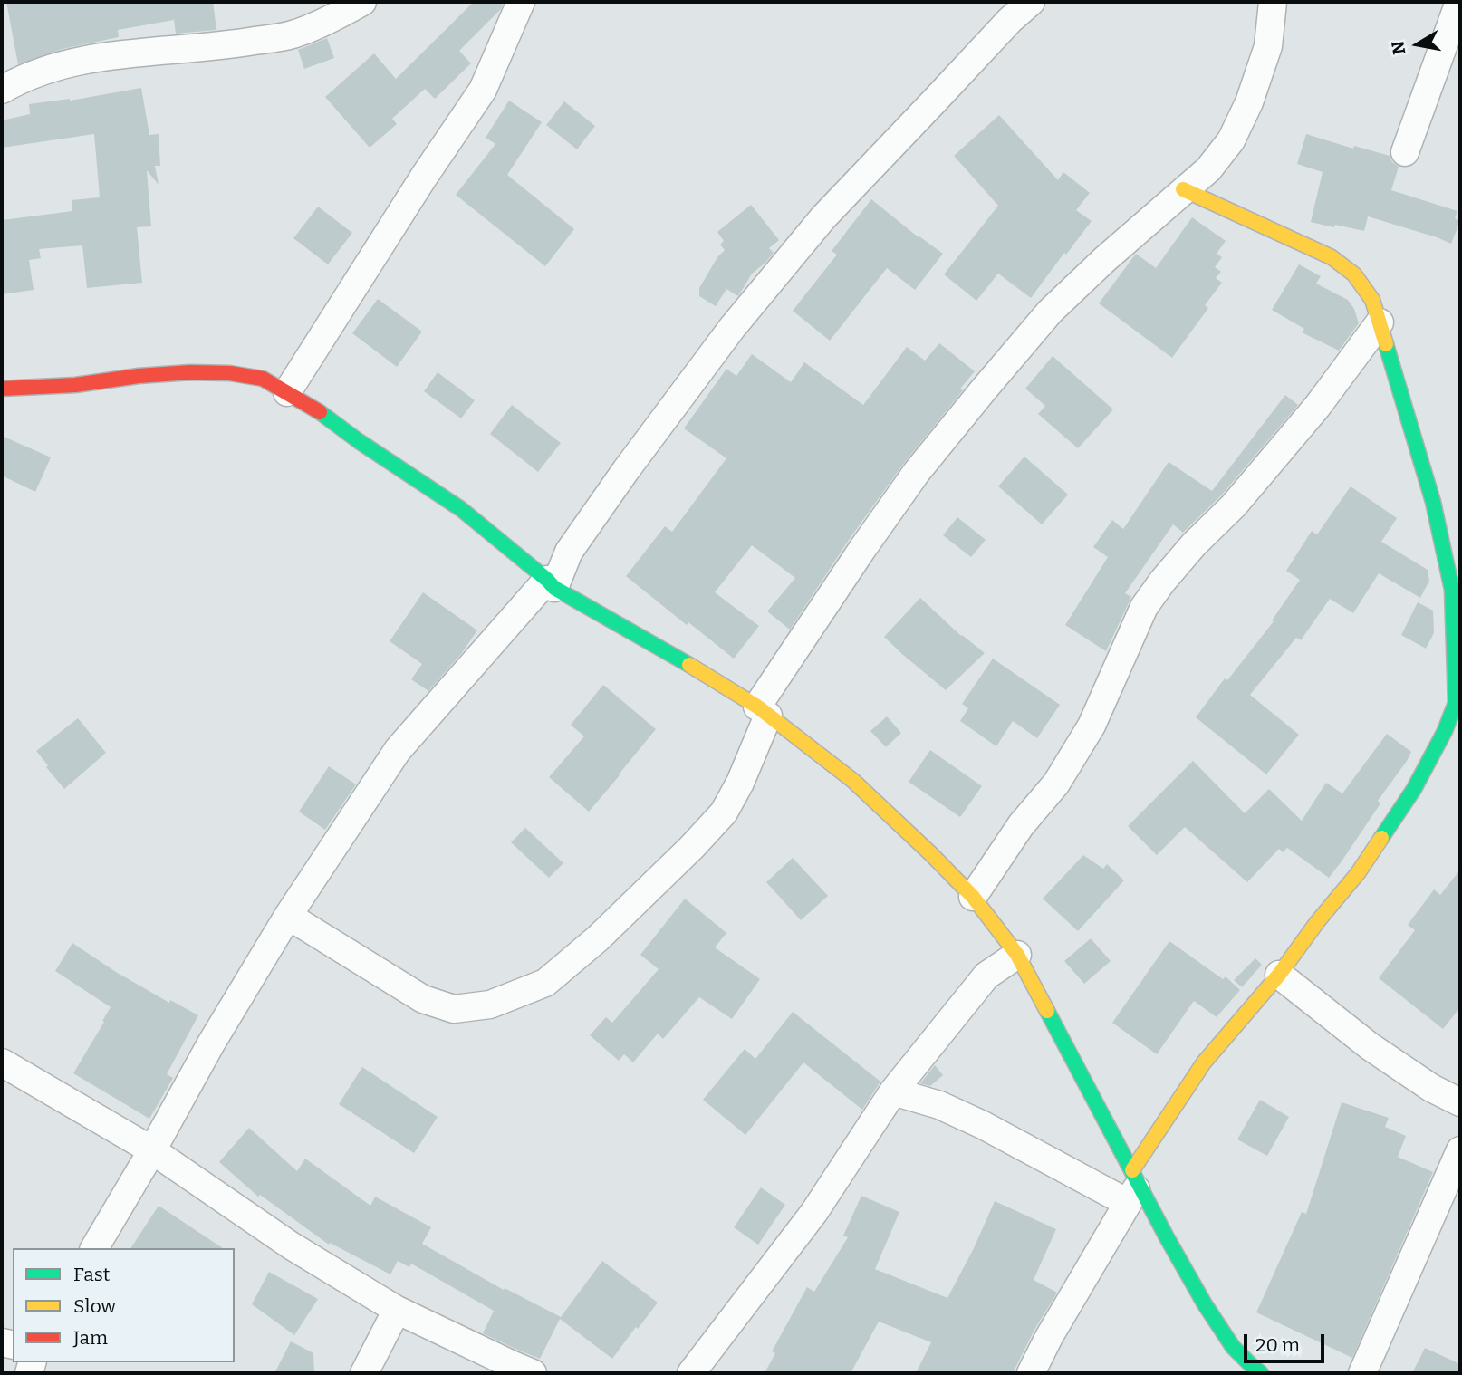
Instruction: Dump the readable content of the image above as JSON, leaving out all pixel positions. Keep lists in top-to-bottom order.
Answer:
{
  "legend": ["Fast", "Slow", "Jam"],
  "scale_bar": "20 m",
  "north": "left"
}
